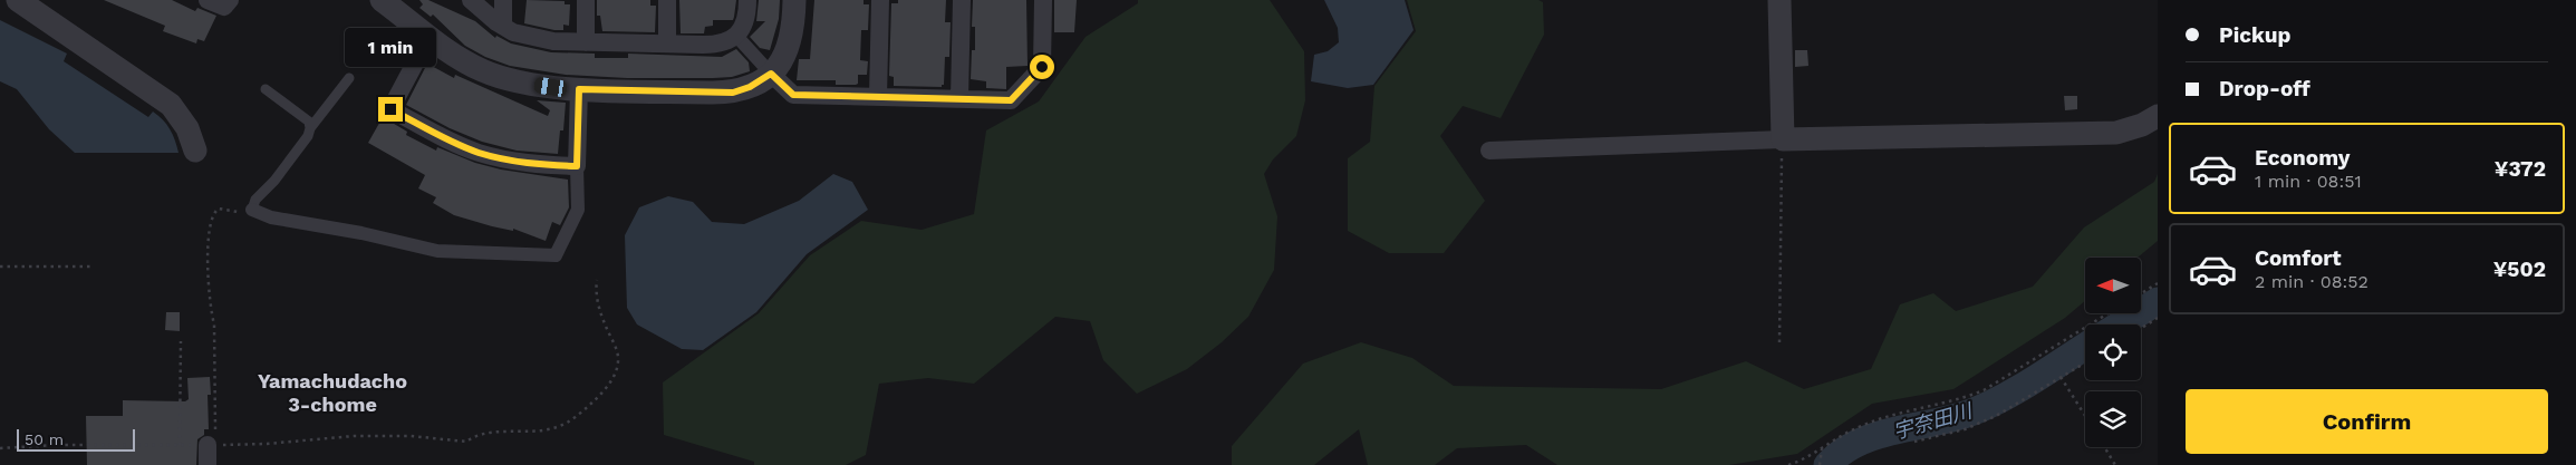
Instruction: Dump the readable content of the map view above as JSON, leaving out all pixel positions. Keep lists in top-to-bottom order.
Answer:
{
  "districts": ["Yamachudacho 3-chome"],
  "water": ["宇奈田川"],
  "scale_bar": "50 m",
  "north": "left",
  "page": {
    "banner": ["Pickup", "Drop-off"],
    "bubble": "1 min",
    "list": [
      {
        "name": "Economy",
        "note": "1 min · 08:51",
        "value": "¥372"
      },
      {
        "name": "Comfort",
        "note": "2 min · 08:52",
        "value": "¥502"
      }
    ],
    "buttons": "Confirm",
    "scale": "50 m"
  }
}
